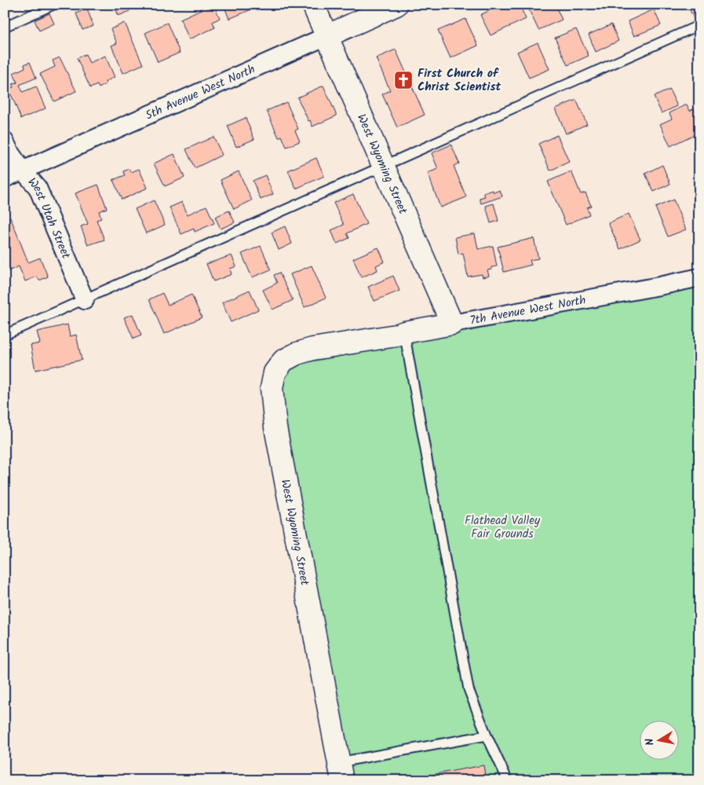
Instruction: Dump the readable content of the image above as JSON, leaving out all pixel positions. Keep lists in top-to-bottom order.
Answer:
{
  "streets": {
    "street": [
      "5th Avenue West North",
      "West Wyoming Street",
      "West Utah Street",
      "7th Avenue West North"
    ]
  },
  "crossings": [
    ["5th Avenue West North", "West Wyoming Street"],
    ["5th Avenue West North", "West Utah Street"],
    ["West Wyoming Street", "7th Avenue West North"]
  ],
  "parks": ["Flathead Valley Fair Grounds"],
  "places": {
    "church": ["First Church of Christ Scientist"]
  },
  "north": "left"
}
